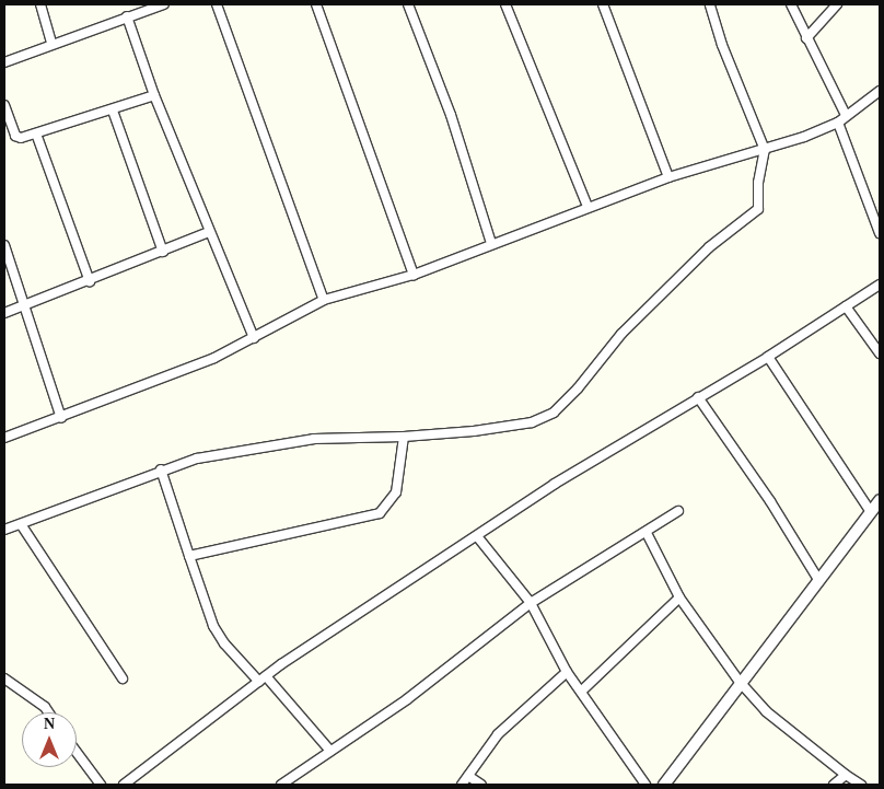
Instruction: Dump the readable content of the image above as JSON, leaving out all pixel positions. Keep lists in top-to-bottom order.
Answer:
{
  "north": "top"
}
